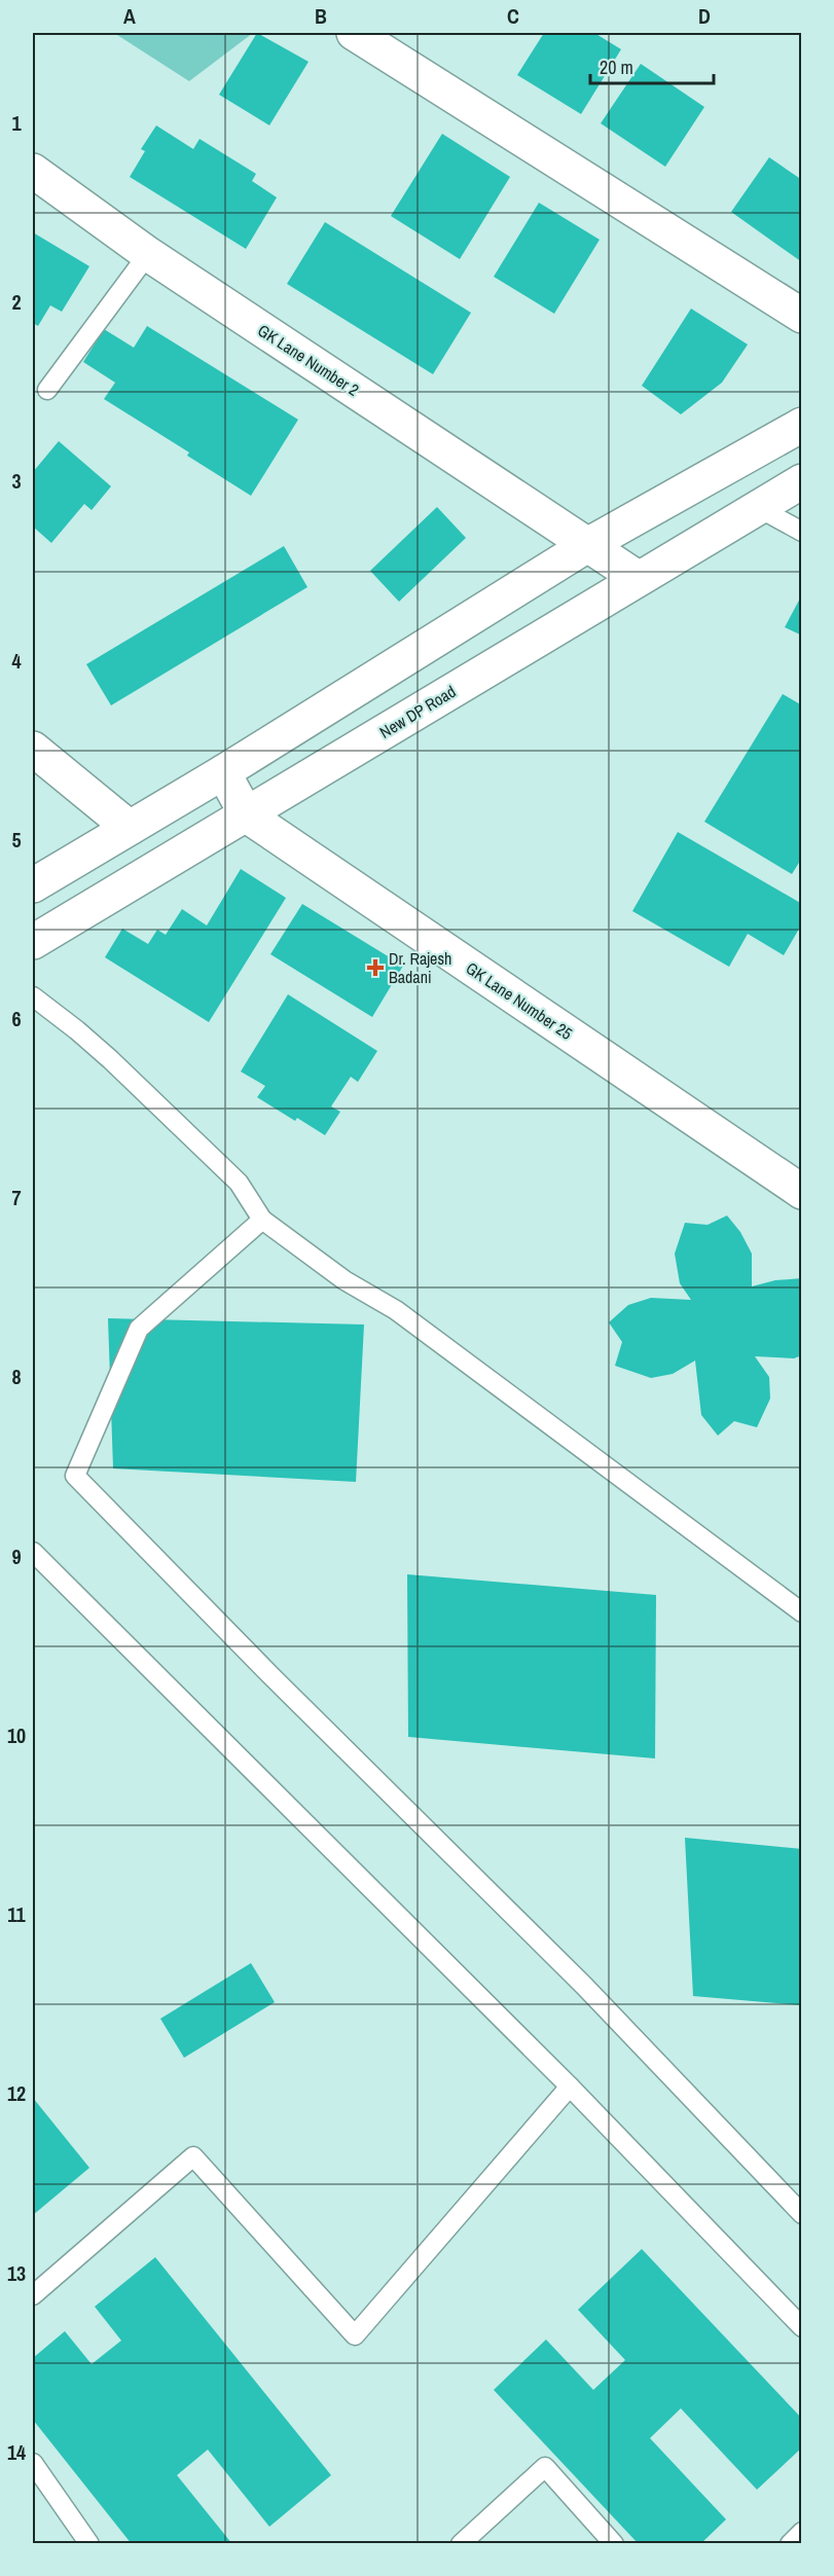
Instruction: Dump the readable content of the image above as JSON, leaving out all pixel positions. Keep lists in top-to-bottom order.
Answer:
{
  "streets": {
    "street": ["GK Lane Number 2", "New DP Road", "GK Lane Number 25"]
  },
  "crossings": [
    ["GK Lane Number 2", "New DP Road"],
    ["New DP Road", "GK Lane Number 25"]
  ],
  "places": {
    "health": ["Dr. Rajesh Badani"]
  },
  "scale_bar": "20 m",
  "grid": {
    "columns": [
      "A",
      "B",
      "C",
      "D"
    ],
    "rows": [
      "1",
      "2",
      "3",
      "4",
      "5",
      "6",
      "7",
      "8",
      "9",
      "10",
      "11",
      "12",
      "13",
      "14"
    ]
  }
}
